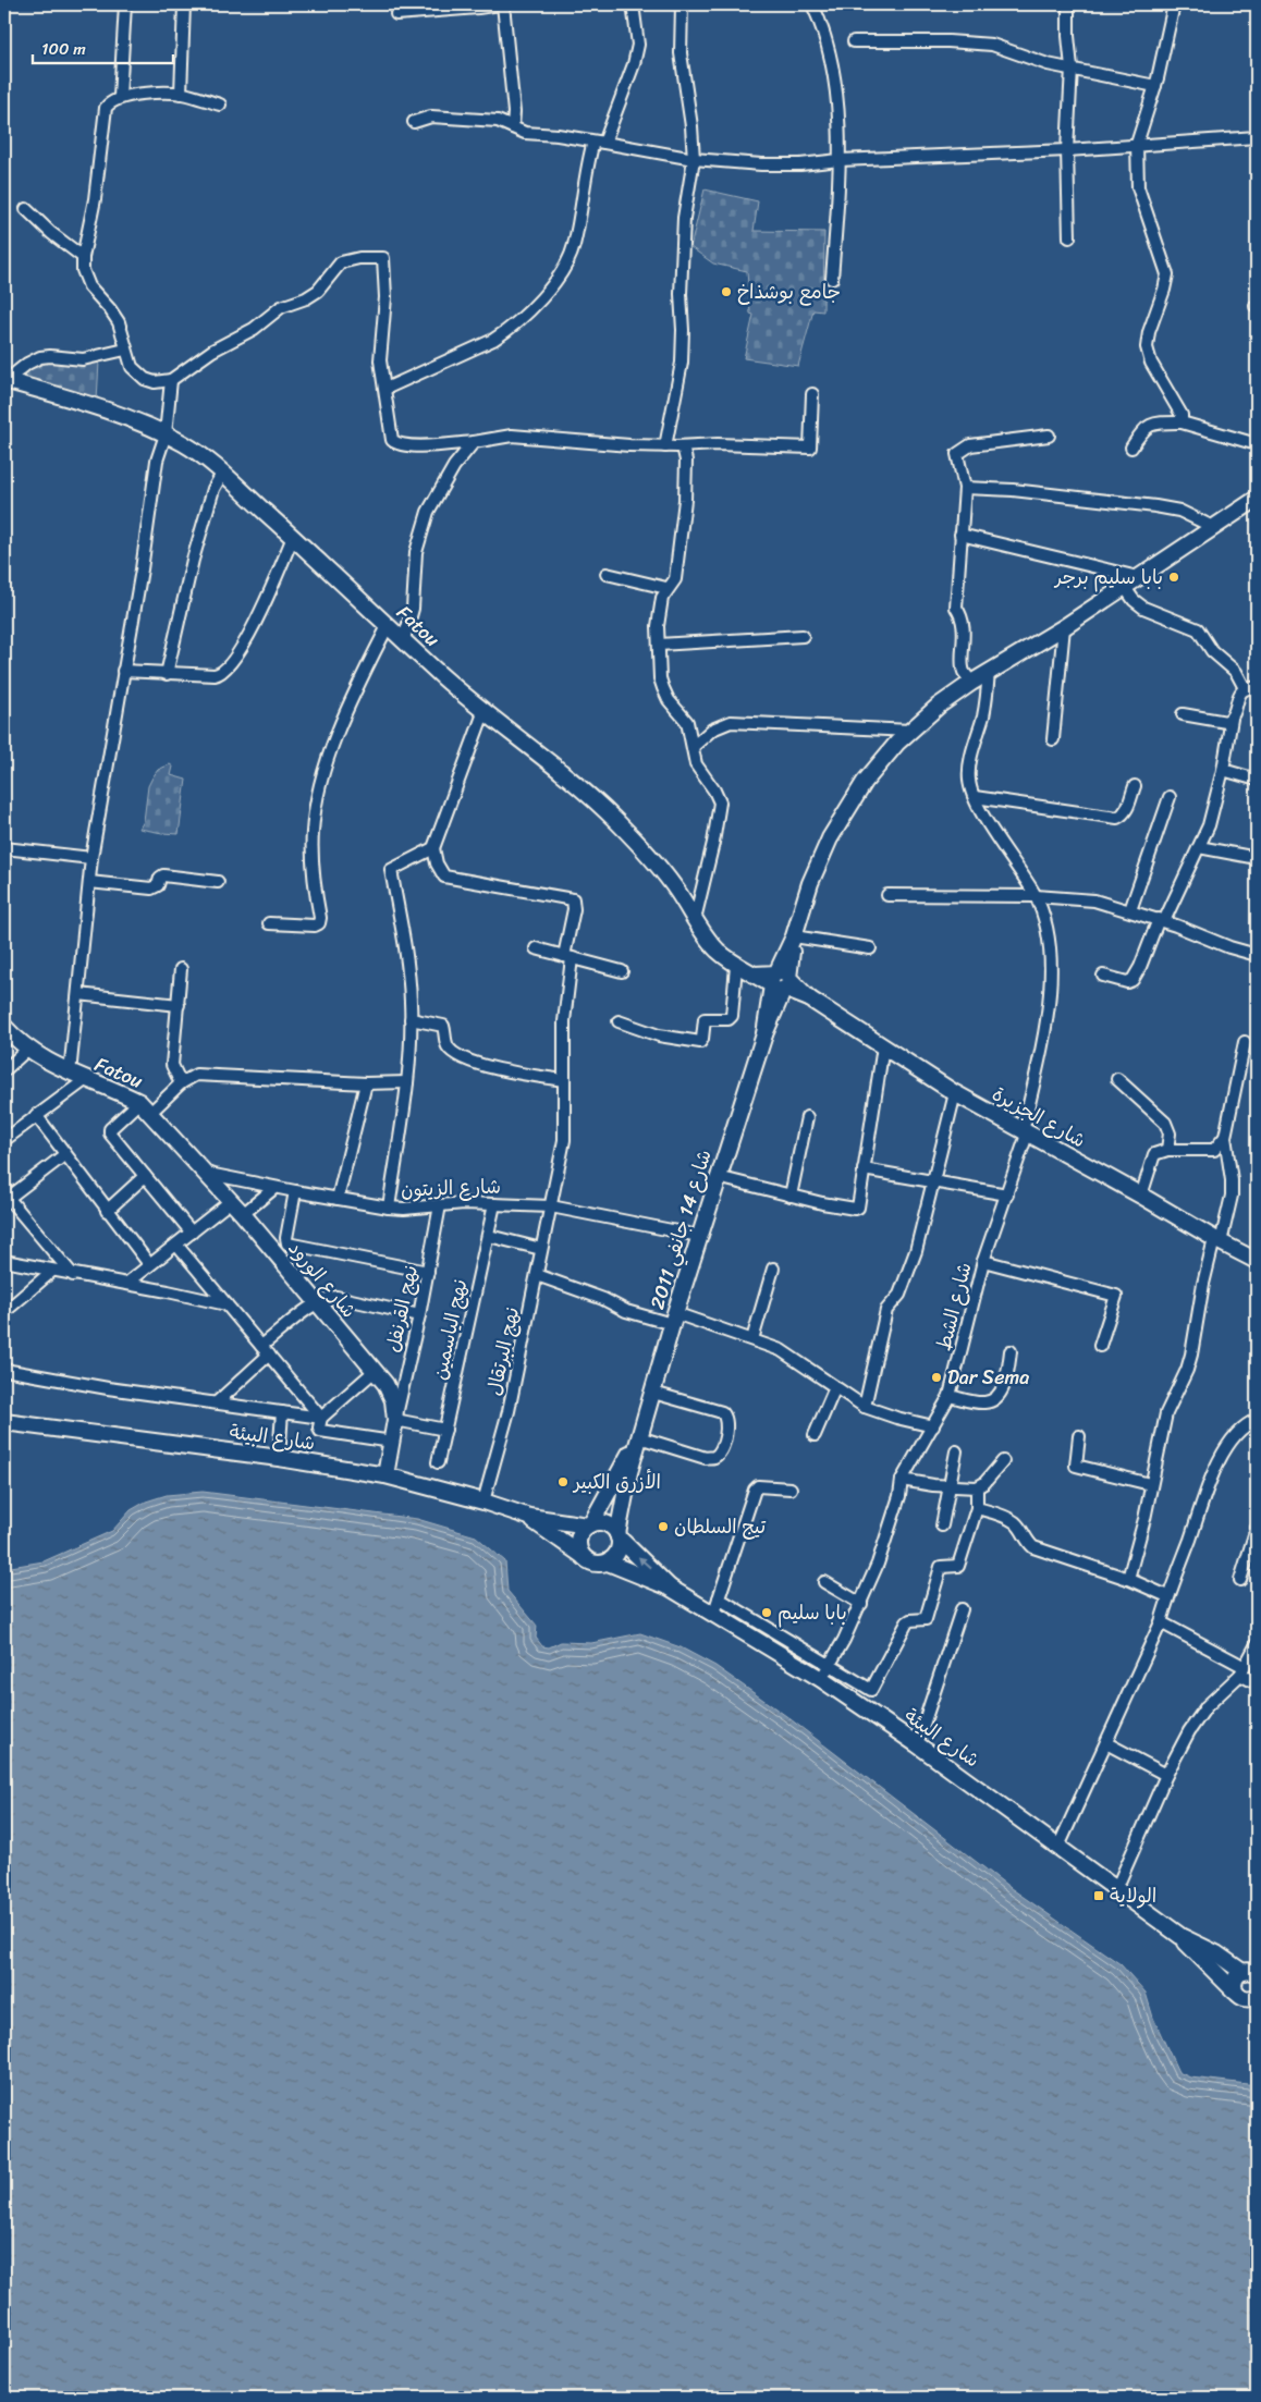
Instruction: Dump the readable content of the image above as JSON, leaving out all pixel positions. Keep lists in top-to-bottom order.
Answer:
{
  "streets": {
    "main road": [
      "Fatou",
      "شارع الجزيرة",
      "شارع 14 جانفي 2011",
      "شارع الورود",
      "شارع البيئة"
    ],
    "street": [
      "شارع الزيتون",
      "شارع الشط",
      "نهج القرنفل",
      "نهج الياسمين",
      "نهج البرتقال"
    ]
  },
  "crossings": [
    ["Fatou", "شارع الجزيرة"],
    ["Fatou", "شارع الزيتون"],
    ["Fatou", "شارع 14 جانفي 2011"],
    ["Fatou", "شارع الورود"],
    ["شارع الجزيرة", "شارع 14 جانفي 2011"],
    ["شارع الجزيرة", "شارع الشط"],
    ["شارع الزيتون", "شارع 14 جانفي 2011"],
    ["شارع الزيتون", "شارع الورود"],
    ["شارع الزيتون", "نهج القرنفل"],
    ["شارع الزيتون", "نهج الياسمين"],
    ["شارع الزيتون", "نهج البرتقال"],
    ["شارع 14 جانفي 2011", "شارع الشط"],
    ["شارع 14 جانفي 2011", "شارع البيئة"],
    ["شارع الورود", "نهج القرنفل"],
    ["شارع الشط", "شارع البيئة"],
    ["نهج البرتقال", "شارع البيئة"]
  ],
  "places": {
    "other": [
      "جامع بوشذاخ",
      "بابا سليم برجر",
      "Dar Sema",
      "الأزرق الكبير",
      "تيج السلطان",
      "بابا سليم"
    ],
    "transit": ["الولاية"]
  },
  "scale_bar": "100 m"
}
